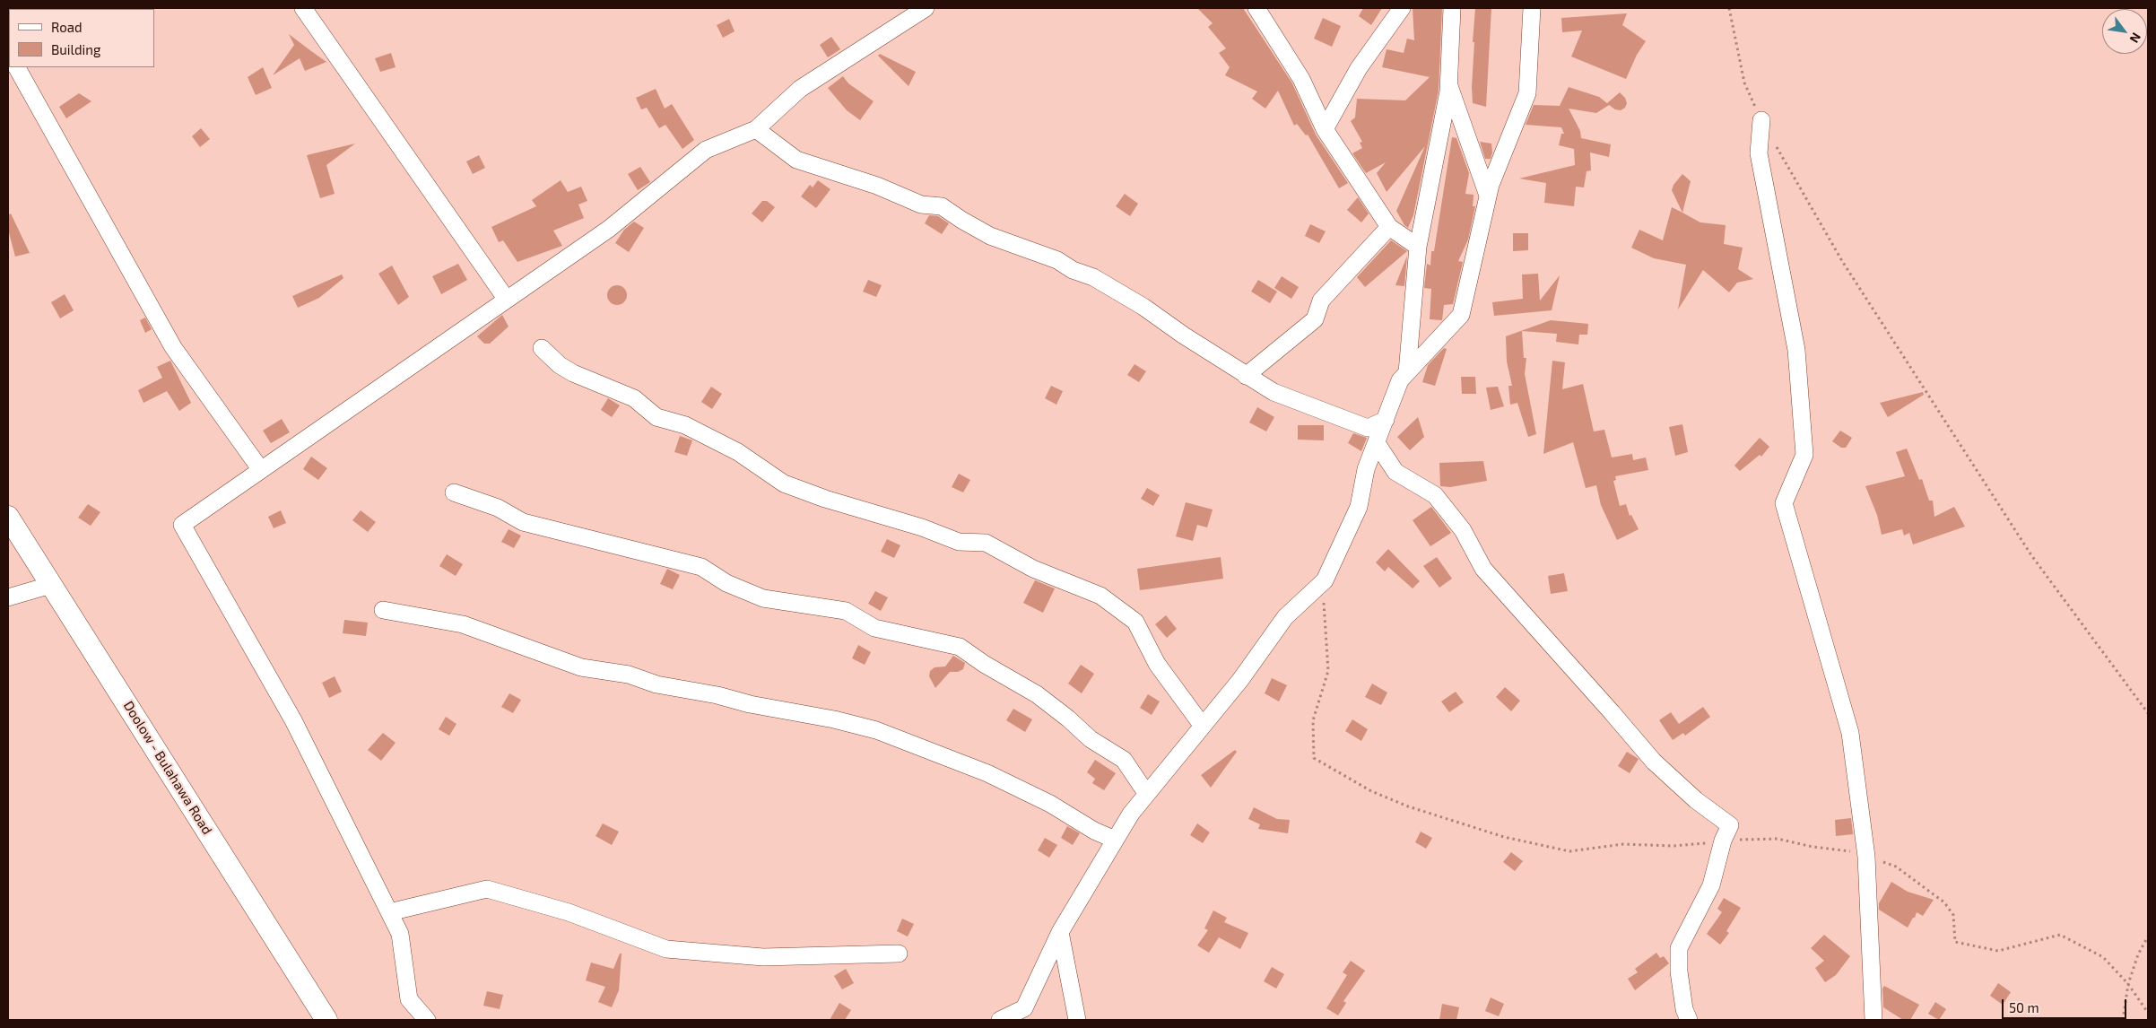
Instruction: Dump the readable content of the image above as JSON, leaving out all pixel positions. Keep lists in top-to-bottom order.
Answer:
{
  "streets": {
    "main road": ["Doolow - Bulahawa Road"]
  },
  "legend": ["Road", "Building"],
  "scale_bar": "50 m",
  "north": "bottom right"
}
